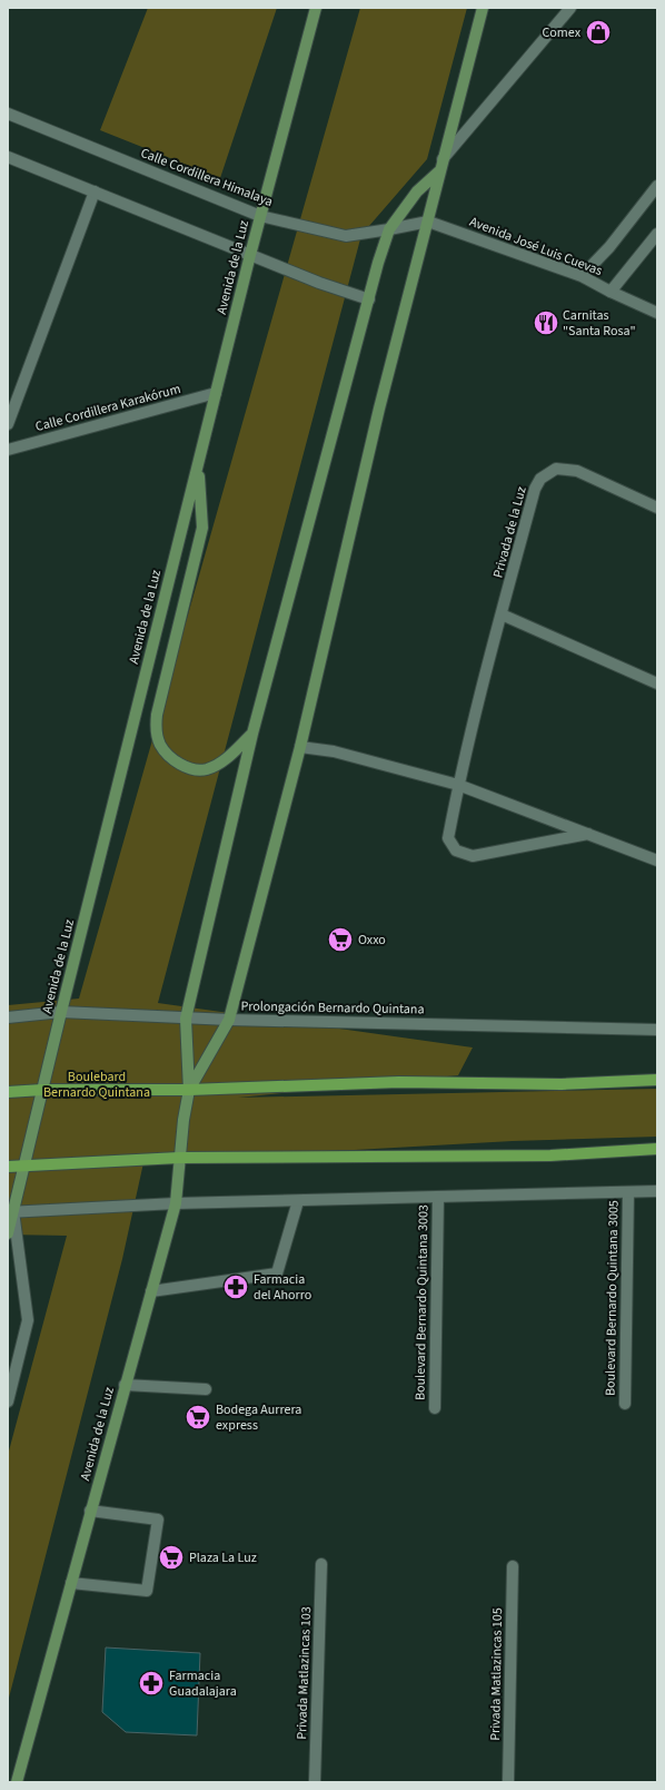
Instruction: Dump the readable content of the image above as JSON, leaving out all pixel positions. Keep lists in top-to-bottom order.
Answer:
{
  "streets": {
    "main road": ["Avenida de la Luz"],
    "street": [
      "Calle Cordillera Himalaya",
      "Avenida José Luis Cuevas",
      "Calle Cordillera Karakórum",
      "Privada de la Luz",
      "Prolongación Bernardo Quintana",
      "Boulevard Bernardo Quintana 3005",
      "Boulevard Bernardo Quintana 3003",
      "Privada Matlazincas 103",
      "Privada Matlazincas 105"
    ]
  },
  "crossings": [
    ["Calle Cordillera Himalaya", "Avenida José Luis Cuevas"],
    ["Calle Cordillera Himalaya", "Avenida de la Luz"],
    ["Avenida José Luis Cuevas", "Avenida de la Luz"],
    ["Avenida de la Luz", "Calle Cordillera Karakórum"],
    ["Avenida de la Luz", "Prolongación Bernardo Quintana"]
  ],
  "parks": ["Boulebard Bernardo Quintana"],
  "places": {
    "shop": ["Comex"],
    "restaurant": ["Carnitas \"Santa Rosa\""],
    "supermarket": ["Oxxo", "Bodega Aurrera express", "Plaza La Luz"],
    "pharmacy": ["Farmacia del Ahorro", "Farmacia Guadalajara"]
  }
}
